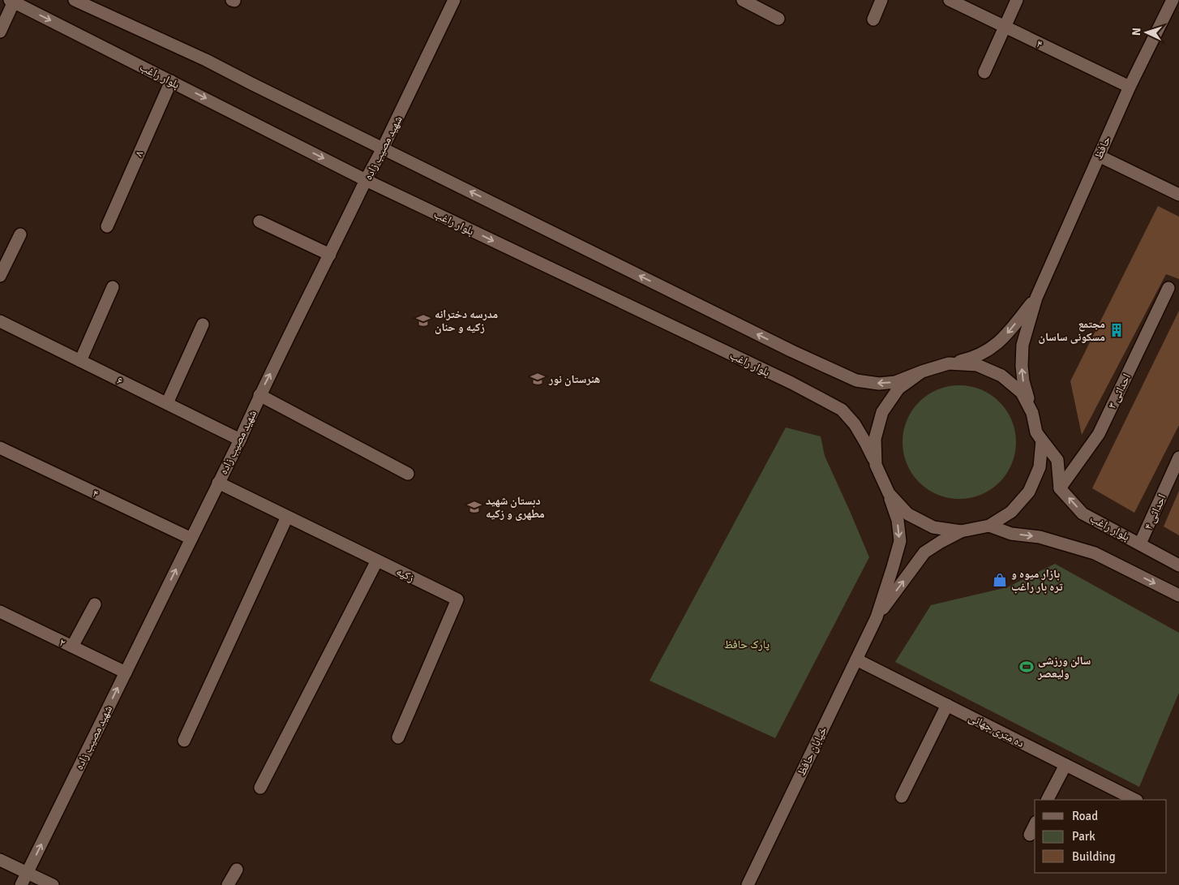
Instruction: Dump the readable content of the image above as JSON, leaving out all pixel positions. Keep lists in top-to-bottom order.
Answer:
{
  "streets": {
    "street": [
      "۴",
      "بلوار راغب",
      "شهید مصیب زاده",
      "حافظ",
      "۸",
      "۶",
      "احداثی ۳",
      "احداثی ۴",
      "زکیه",
      "۲",
      "ده متری جهانی",
      "خیابان حافظ"
    ]
  },
  "crossings": [
    ["۴", "شهید مصیب زاده"],
    ["۴", "حافظ"],
    ["بلوار راغب", "شهید مصیب زاده"],
    ["بلوار راغب", "۸"],
    ["بلوار راغب", "احداثی ۳"],
    ["بلوار راغب", "احداثی ۴"],
    ["بلوار راغب", "خیابان حافظ"],
    ["شهید مصیب زاده", "۶"],
    ["شهید مصیب زاده", "زکیه"],
    ["شهید مصیب زاده", "۲"],
    ["ده متری جهانی", "خیابان حافظ"]
  ],
  "parks": ["پارک حافظ"],
  "places": {
    "school or university": ["مدرسه دخترانه زکیه و حنان", "هنرستان نور", "دبستان شهید مطهری و زکیه"],
    "building": ["مجتمع مسکونی ساسان"],
    "shop": ["بازار میوه و تره بار راغب"],
    "sports": ["سالن ورزشی ولیعصر"]
  },
  "legend": ["Road", "Park", "Building"],
  "north": "left"
}
